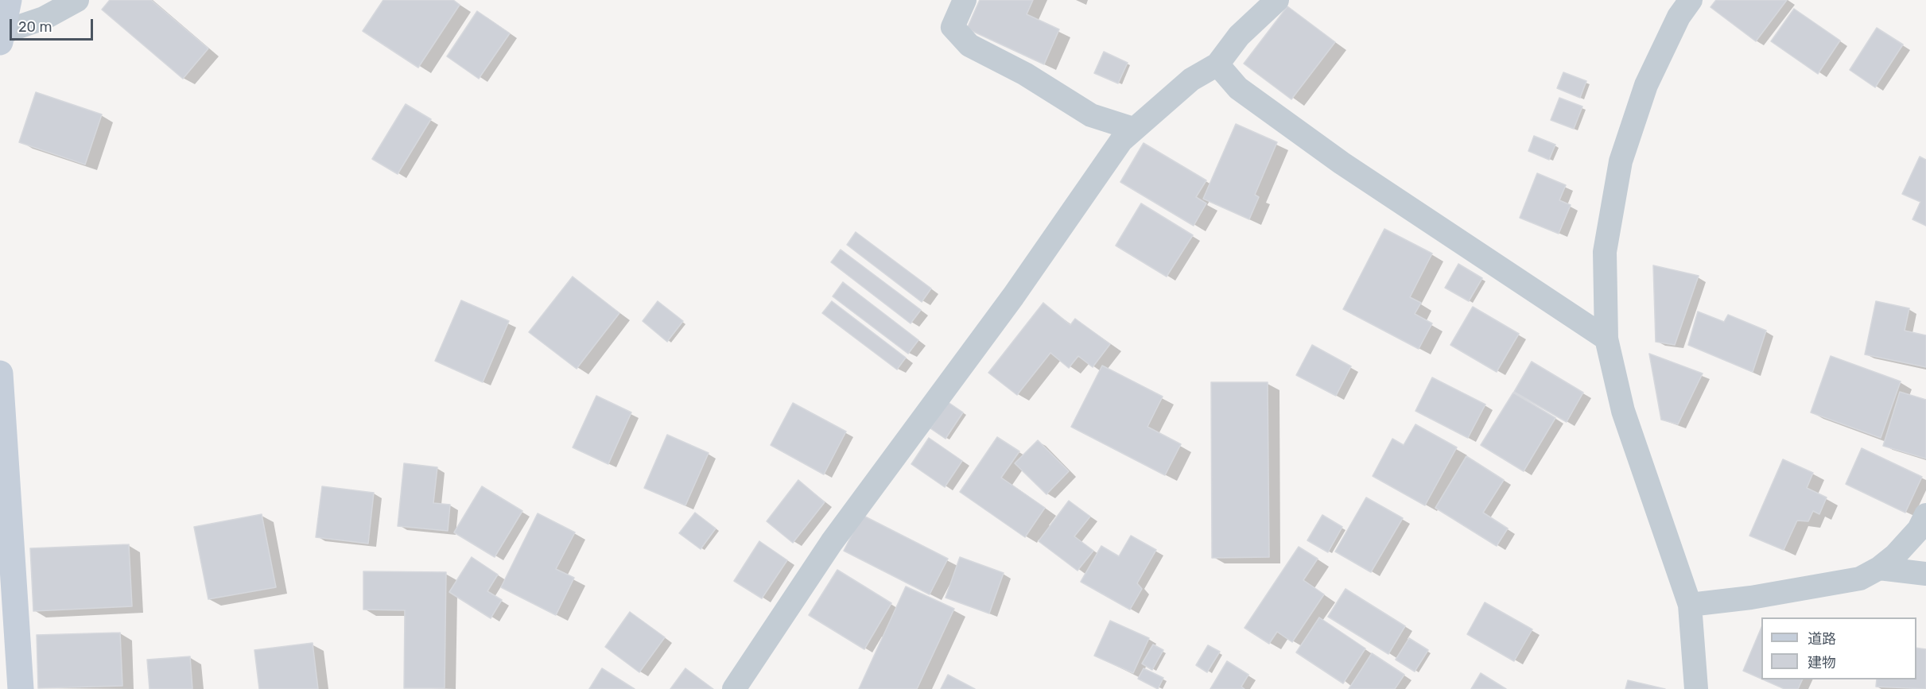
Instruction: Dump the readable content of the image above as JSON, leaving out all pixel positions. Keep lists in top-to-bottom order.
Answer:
{
  "legend": ["道路", "建物"],
  "scale_bar": "20 m"
}
